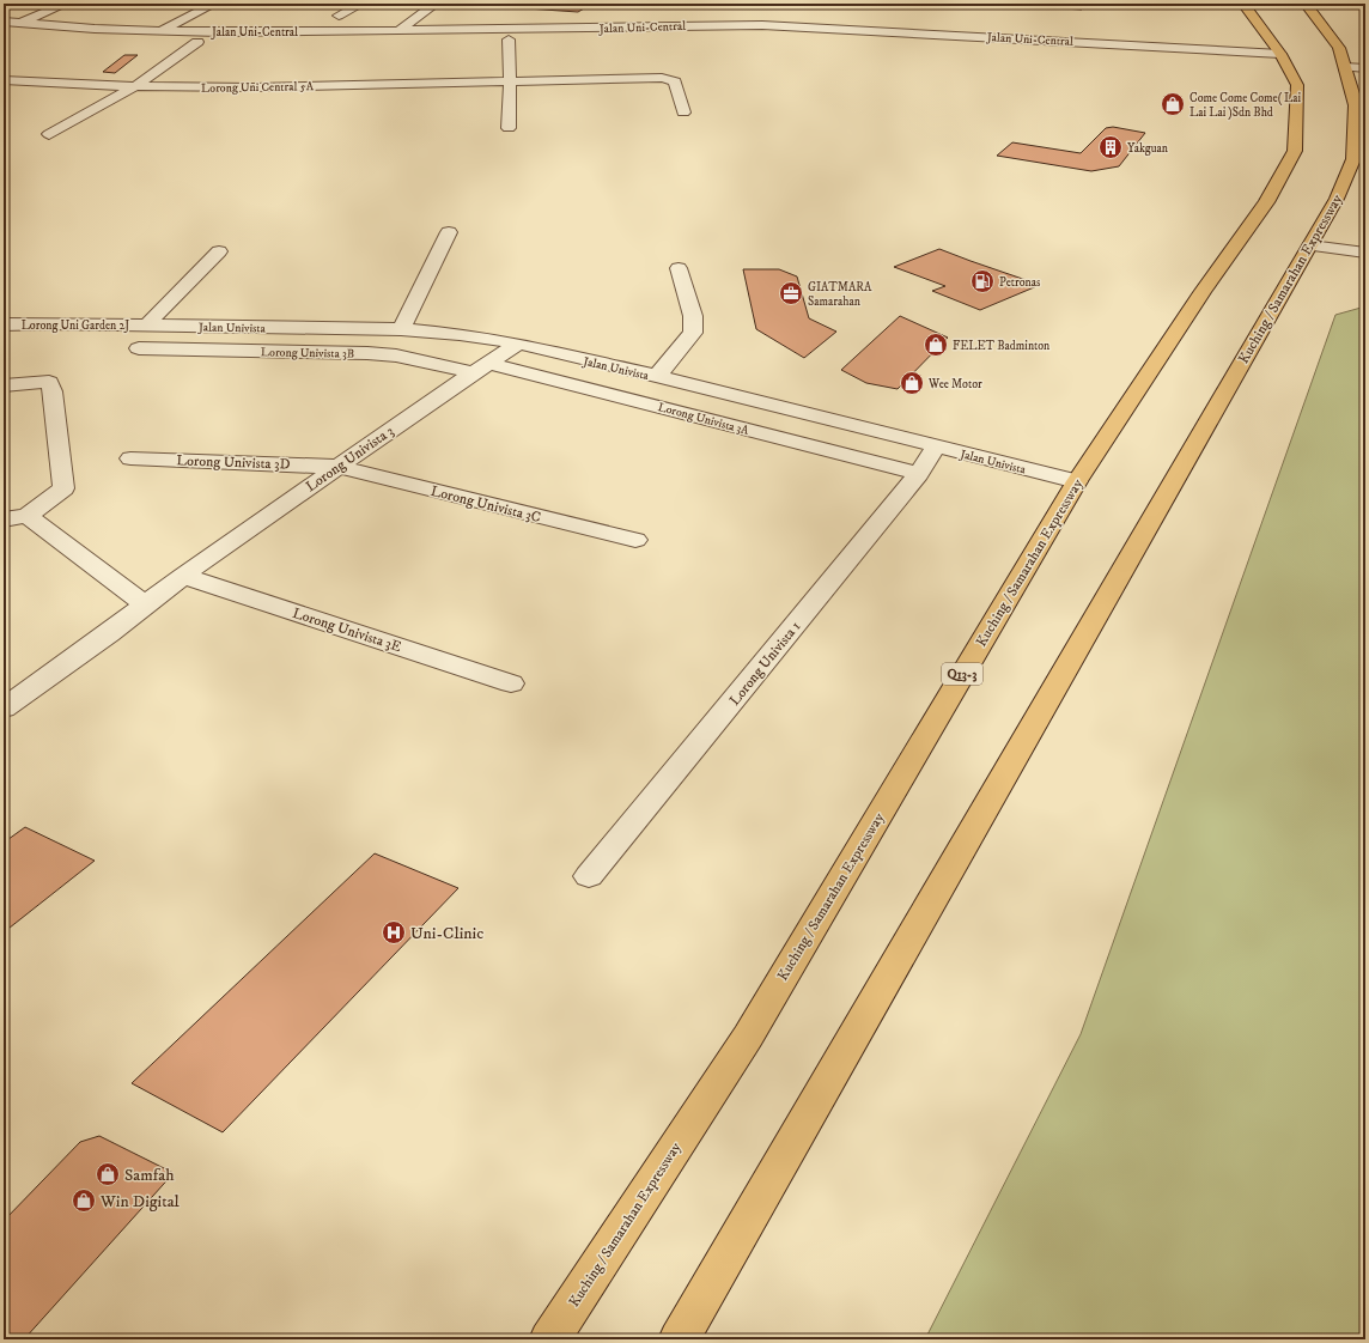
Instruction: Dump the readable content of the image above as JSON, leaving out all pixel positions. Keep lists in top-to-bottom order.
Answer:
{
  "streets": {
    "highway": ["Kuching / Samarahan Expressway", "Q13-3"],
    "street": [
      "Jalan Uni-Central",
      "Lorong Uni Central 5A",
      "Lorong Uni Garden 2J",
      "Jalan Univista",
      "Lorong Univista 3B",
      "Lorong Univista 3A",
      "Lorong Univista 3",
      "Lorong Univista 3D",
      "Lorong Univista 3C",
      "Lorong Univista 3E",
      "Lorong Univista 1"
    ]
  },
  "crossings": [
    ["Jalan Uni-Central", "Kuching / Samarahan Expressway"],
    ["Kuching / Samarahan Expressway", "Jalan Univista"],
    ["Lorong Uni Garden 2J", "Jalan Univista"],
    ["Jalan Univista", "Lorong Univista 3"],
    ["Jalan Univista", "Lorong Univista 1"],
    ["Lorong Univista 3B", "Lorong Univista 3A"],
    ["Lorong Univista 3B", "Lorong Univista 3"],
    ["Lorong Univista 3A", "Lorong Univista 3"],
    ["Lorong Univista 3A", "Lorong Univista 1"],
    ["Lorong Univista 3", "Lorong Univista 3D"],
    ["Lorong Univista 3", "Lorong Univista 3C"],
    ["Lorong Univista 3", "Lorong Univista 3E"],
    ["Lorong Univista 3D", "Lorong Univista 3C"]
  ],
  "places": {
    "shop": [
      "Come Come Come( Lai Lai Lai )Sdn Bhd",
      "FELET Badminton",
      "Wee Motor",
      "Samfah",
      "Win Digital"
    ],
    "building": ["Yakguan"],
    "fuel station": ["Petronas"],
    "office": ["GIATMARA Samarahan"],
    "hospital": ["Uni-Clinic"]
  }
}
